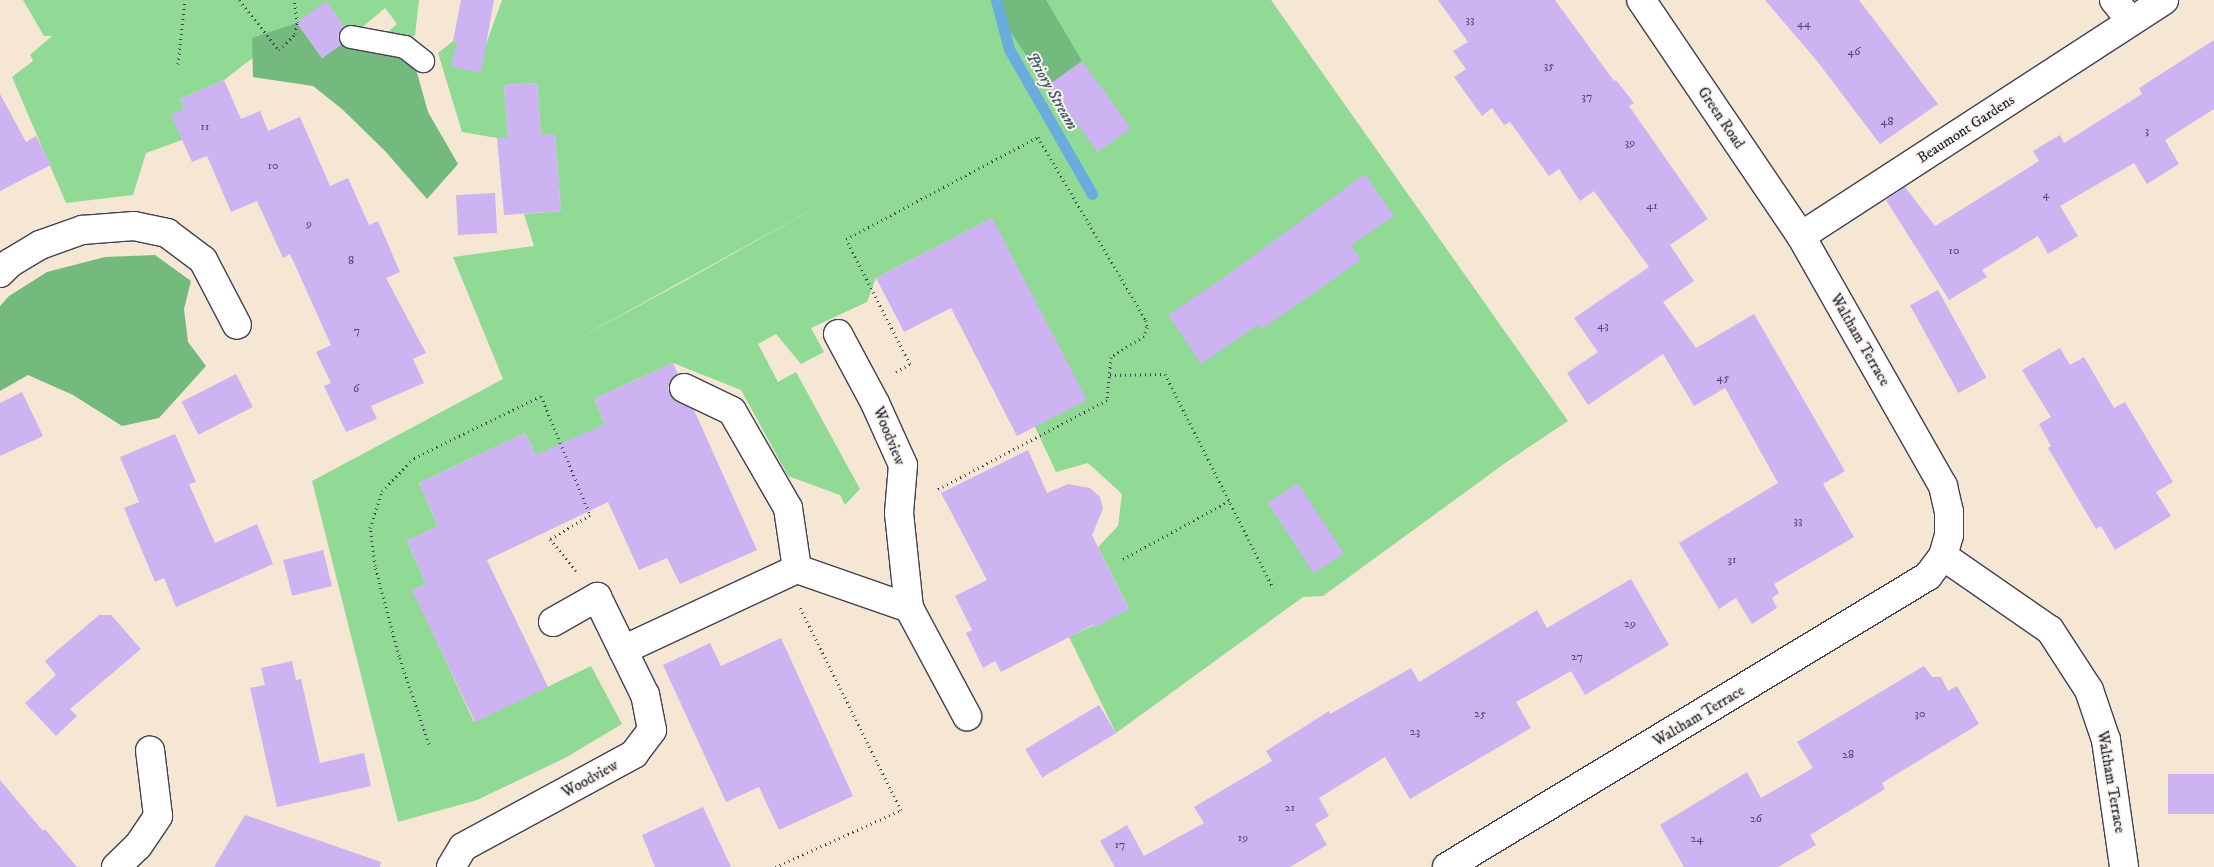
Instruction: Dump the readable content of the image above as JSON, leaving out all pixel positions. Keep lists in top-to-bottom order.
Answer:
{
  "streets": {
    "street": [
      "Green Road",
      "Beaumont Gardens",
      "Waltham Terrace",
      "Woodview"
    ]
  },
  "crossings": [
    ["Green Road", "Beaumont Gardens"],
    ["Green Road", "Waltham Terrace"],
    ["Beaumont Gardens", "Waltham Terrace"]
  ],
  "water": ["Priory Stream"],
  "house_numbers": [
    "33",
    "44",
    "46",
    "35",
    "37",
    "48",
    "11",
    "3",
    "39",
    "10",
    "4",
    "41",
    "9",
    "10",
    "8",
    "43",
    "7",
    "45",
    "6",
    "33",
    "31",
    "29",
    "27",
    "25",
    "30",
    "23",
    "28",
    "21",
    "26",
    "19",
    "24",
    "17"
  ]
}
